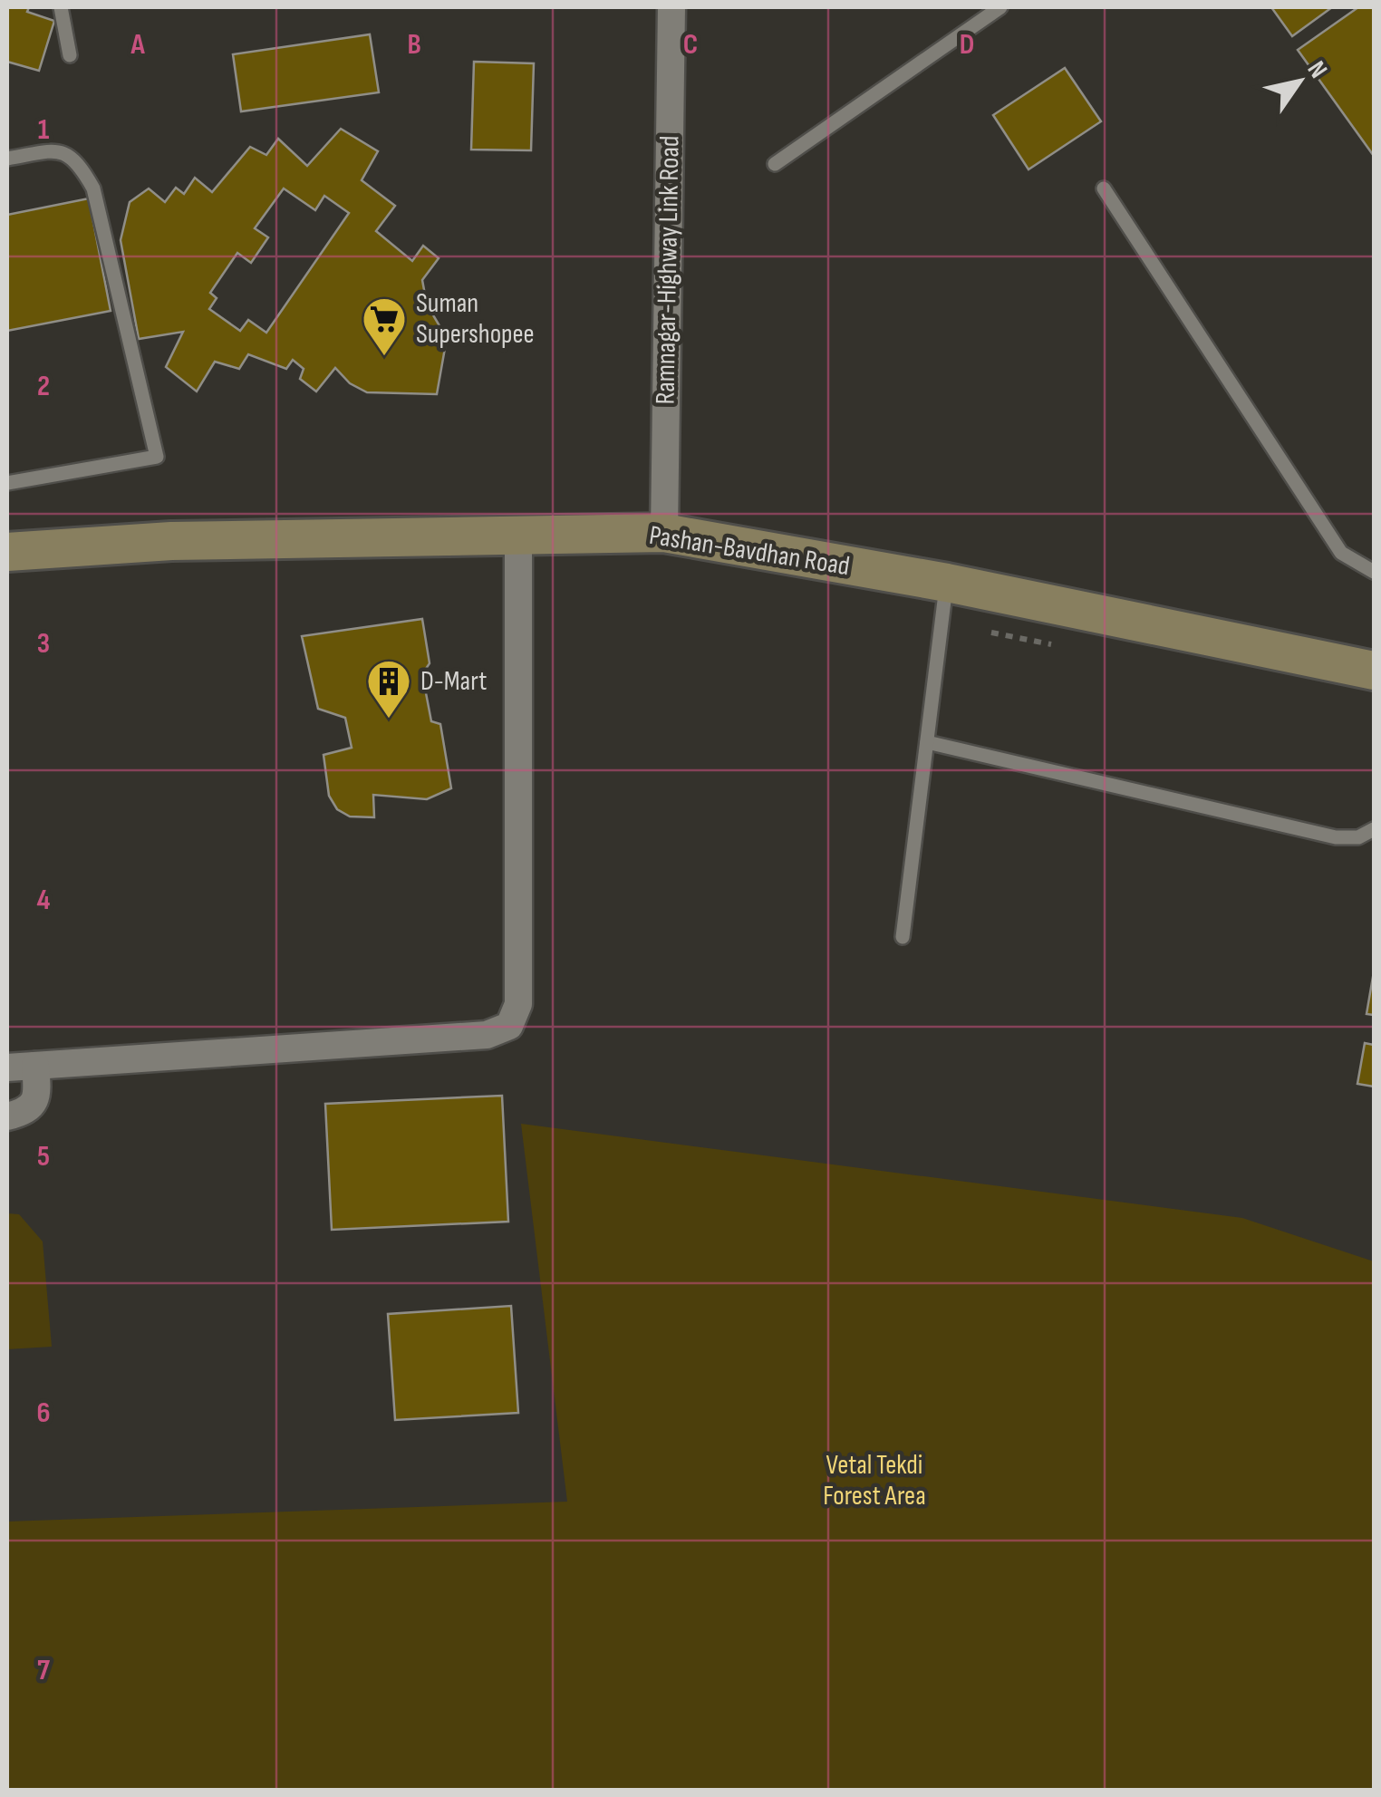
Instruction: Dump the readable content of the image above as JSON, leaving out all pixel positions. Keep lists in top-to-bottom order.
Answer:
{
  "streets": {
    "main road": ["Pashan-Bavdhan Road"],
    "street": ["Ramnagar-Highway Link Road"]
  },
  "crossings": [
    ["Ramnagar-Highway Link Road", "Pashan-Bavdhan Road"]
  ],
  "parks": ["Vetal Tekdi Forest Area"],
  "places": {
    "supermarket": ["Suman Supershopee"],
    "building": ["D-Mart"]
  },
  "north": "top right",
  "grid": {
    "columns": [
      "A",
      "B",
      "C",
      "D"
    ],
    "rows": [
      "1",
      "2",
      "3",
      "4",
      "5",
      "6",
      "7"
    ]
  }
}
